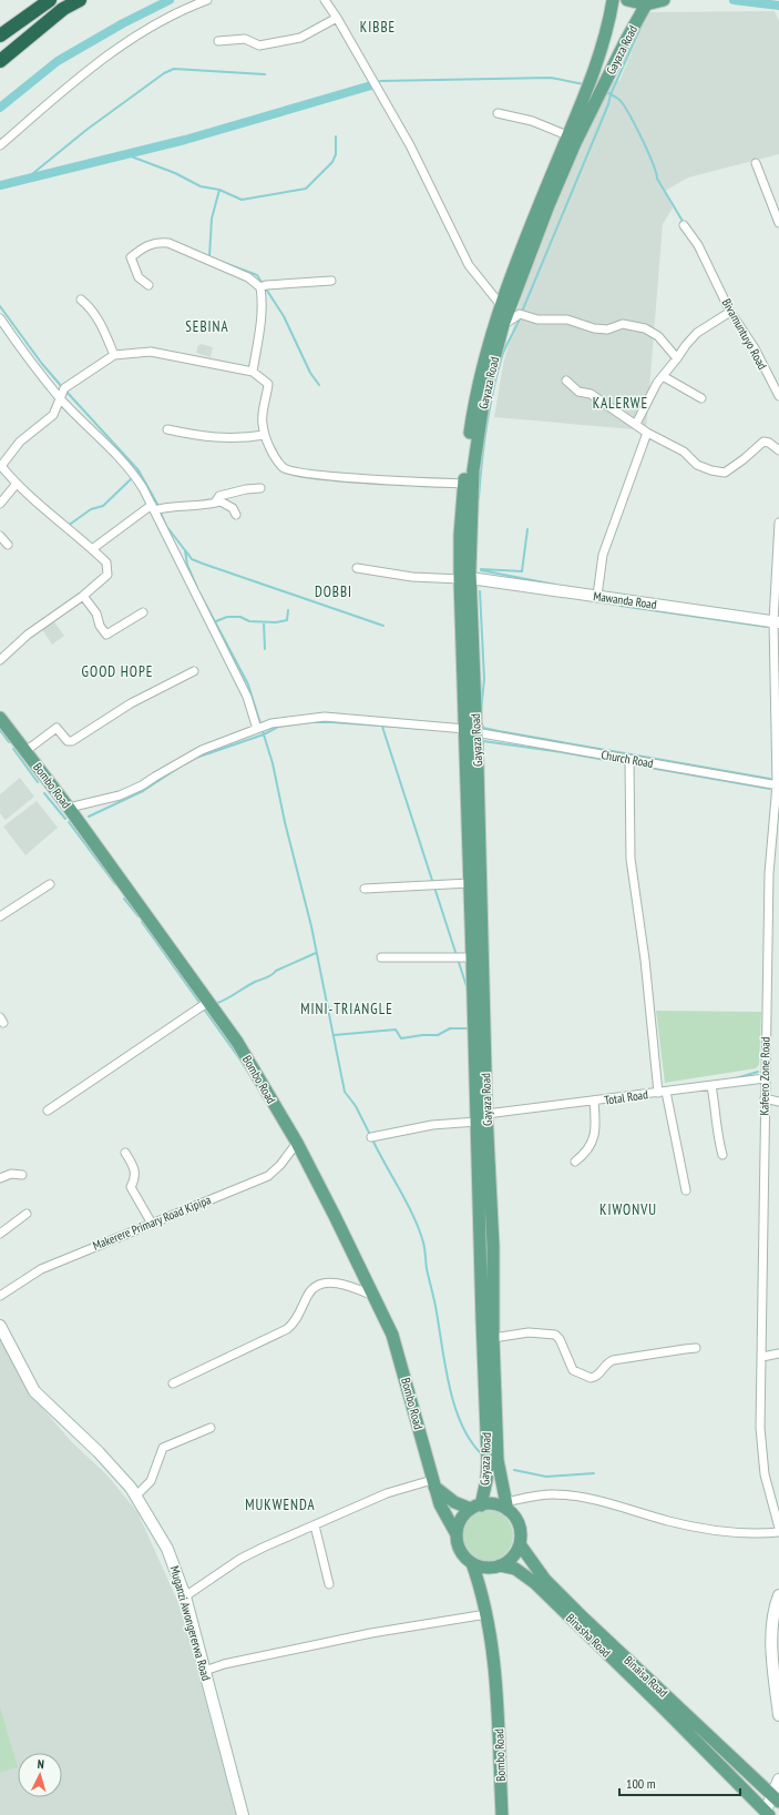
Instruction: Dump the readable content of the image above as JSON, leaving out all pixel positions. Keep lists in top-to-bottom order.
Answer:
{
  "streets": {
    "main road": [
      "Gayaza Road",
      "Bombo Road",
      "Binasha Road",
      "Binaisa Road"
    ],
    "street": [
      "Bivamuntuyo Road",
      "Mawanda Road",
      "Church Road",
      "Kafeero Zone Road",
      "Total Road",
      "Makerere Primary Road Kipipa",
      "Muganzi Awongererwa Road"
    ]
  },
  "crossings": [
    ["Gayaza Road", "Mawanda Road"],
    ["Gayaza Road", "Church Road"],
    ["Gayaza Road", "Bombo Road"],
    ["Gayaza Road", "Total Road"],
    ["Gayaza Road", "Binasha Road"],
    ["Gayaza Road", "Binaisa Road"],
    ["Mawanda Road", "Kafeero Zone Road"],
    ["Church Road", "Bombo Road"],
    ["Church Road", "Kafeero Zone Road"],
    ["Bombo Road", "Makerere Primary Road Kipipa"],
    ["Bombo Road", "Binasha Road"],
    ["Bombo Road", "Binaisa Road"],
    ["Kafeero Zone Road", "Total Road"],
    ["Binasha Road", "Binaisa Road"]
  ],
  "districts": [
    "KIBBE",
    "SEBINA",
    "KALERWE",
    "DOBBI",
    "GOOD HOPE",
    "MINI-TRIANGLE",
    "KIWONVU",
    "MUKWENDA"
  ],
  "scale_bar": "100 m",
  "north": "top"
}
